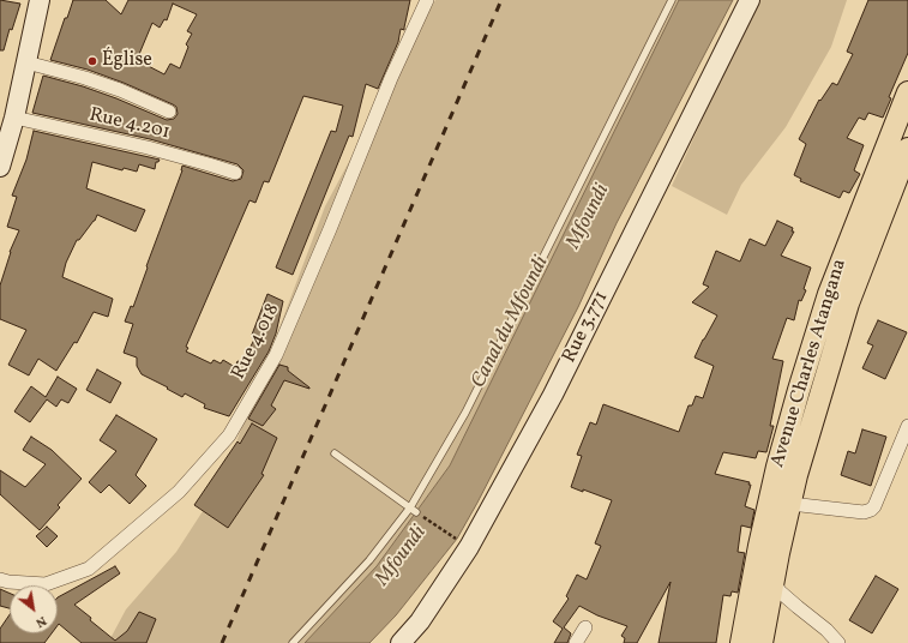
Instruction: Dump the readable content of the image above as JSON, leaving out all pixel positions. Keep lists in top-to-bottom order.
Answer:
{
  "streets": {
    "main road": ["Rue 3.771", "Avenue Charles Atangana"],
    "street": ["Rue 4.201", "Rue 4.018"]
  },
  "water": ["Mfoundi", "Canal du Mfoundi"],
  "places": ["Église"],
  "north": "bottom right"
}
